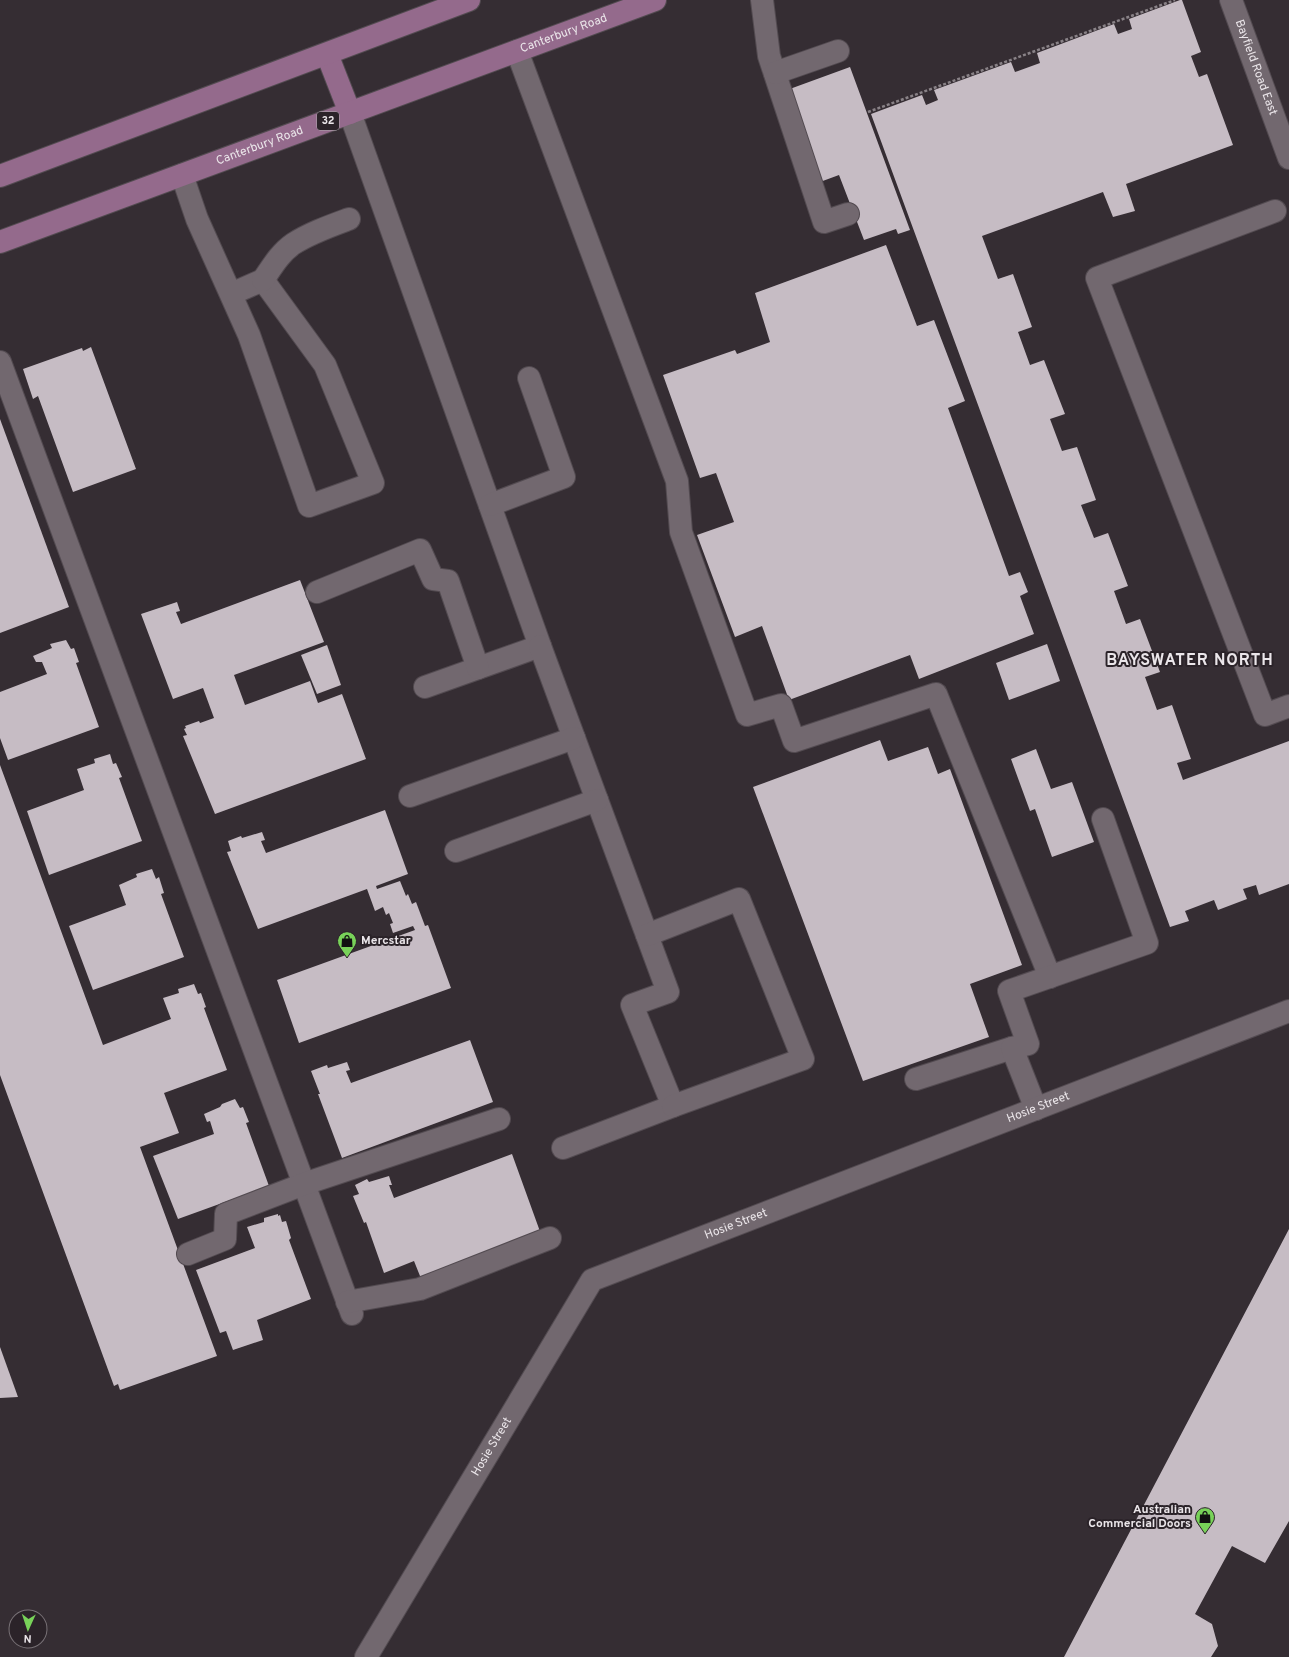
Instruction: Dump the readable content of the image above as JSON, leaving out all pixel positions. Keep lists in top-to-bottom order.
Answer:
{
  "streets": {
    "main road": ["Canterbury Road", "32"],
    "street": ["Bayfield Road East", "Hosie Street"]
  },
  "districts": ["BAYSWATER NORTH"],
  "places": {
    "shop": ["Mercstar", "Australian Commercial Doors"]
  },
  "north": "bottom"
}
